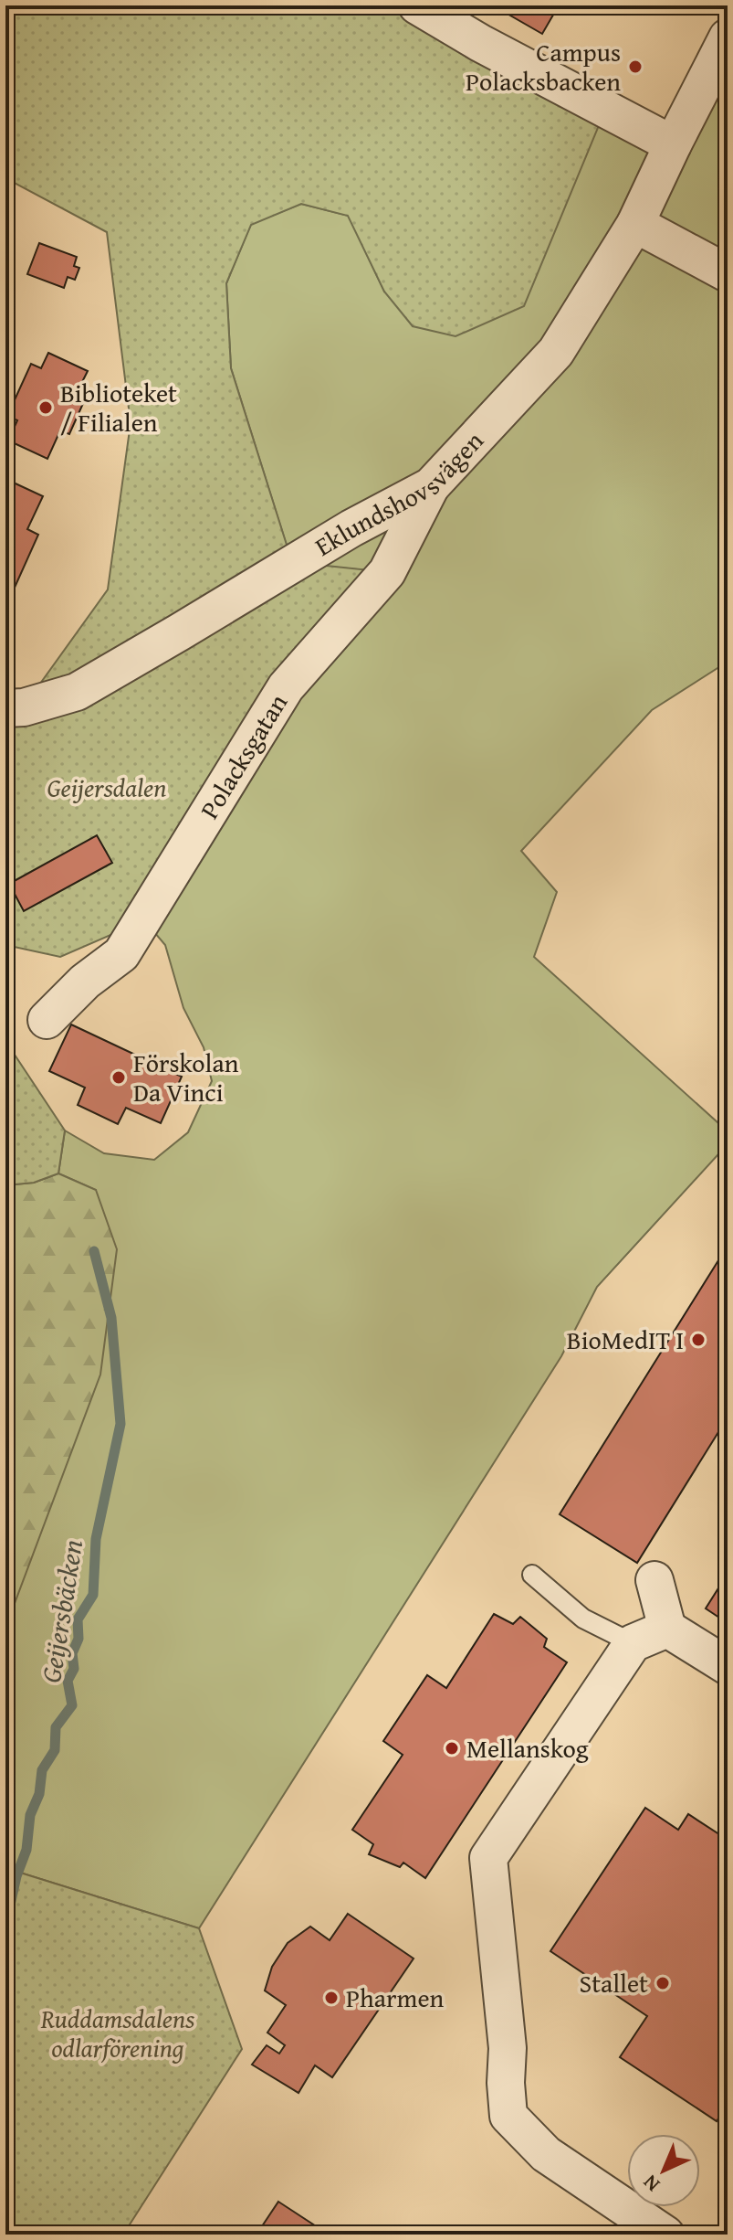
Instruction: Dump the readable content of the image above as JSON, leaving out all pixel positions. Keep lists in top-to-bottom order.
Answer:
{
  "streets": {
    "street": ["Eklundshovsvägen", "Polacksgatan"]
  },
  "crossings": [
    ["Eklundshovsvägen", "Polacksgatan"]
  ],
  "water": ["Geijersbäcken"],
  "parks": ["Geijersdalen", "Ruddamsdalens odlarförening"],
  "places": [
    "Campus Polacksbacken",
    "Biblioteket / Filialen",
    "Förskolan Da Vinci",
    "BioMedIT I",
    "Mellanskog",
    "Stallet",
    "Pharmen"
  ],
  "north": "bottom left"
}
